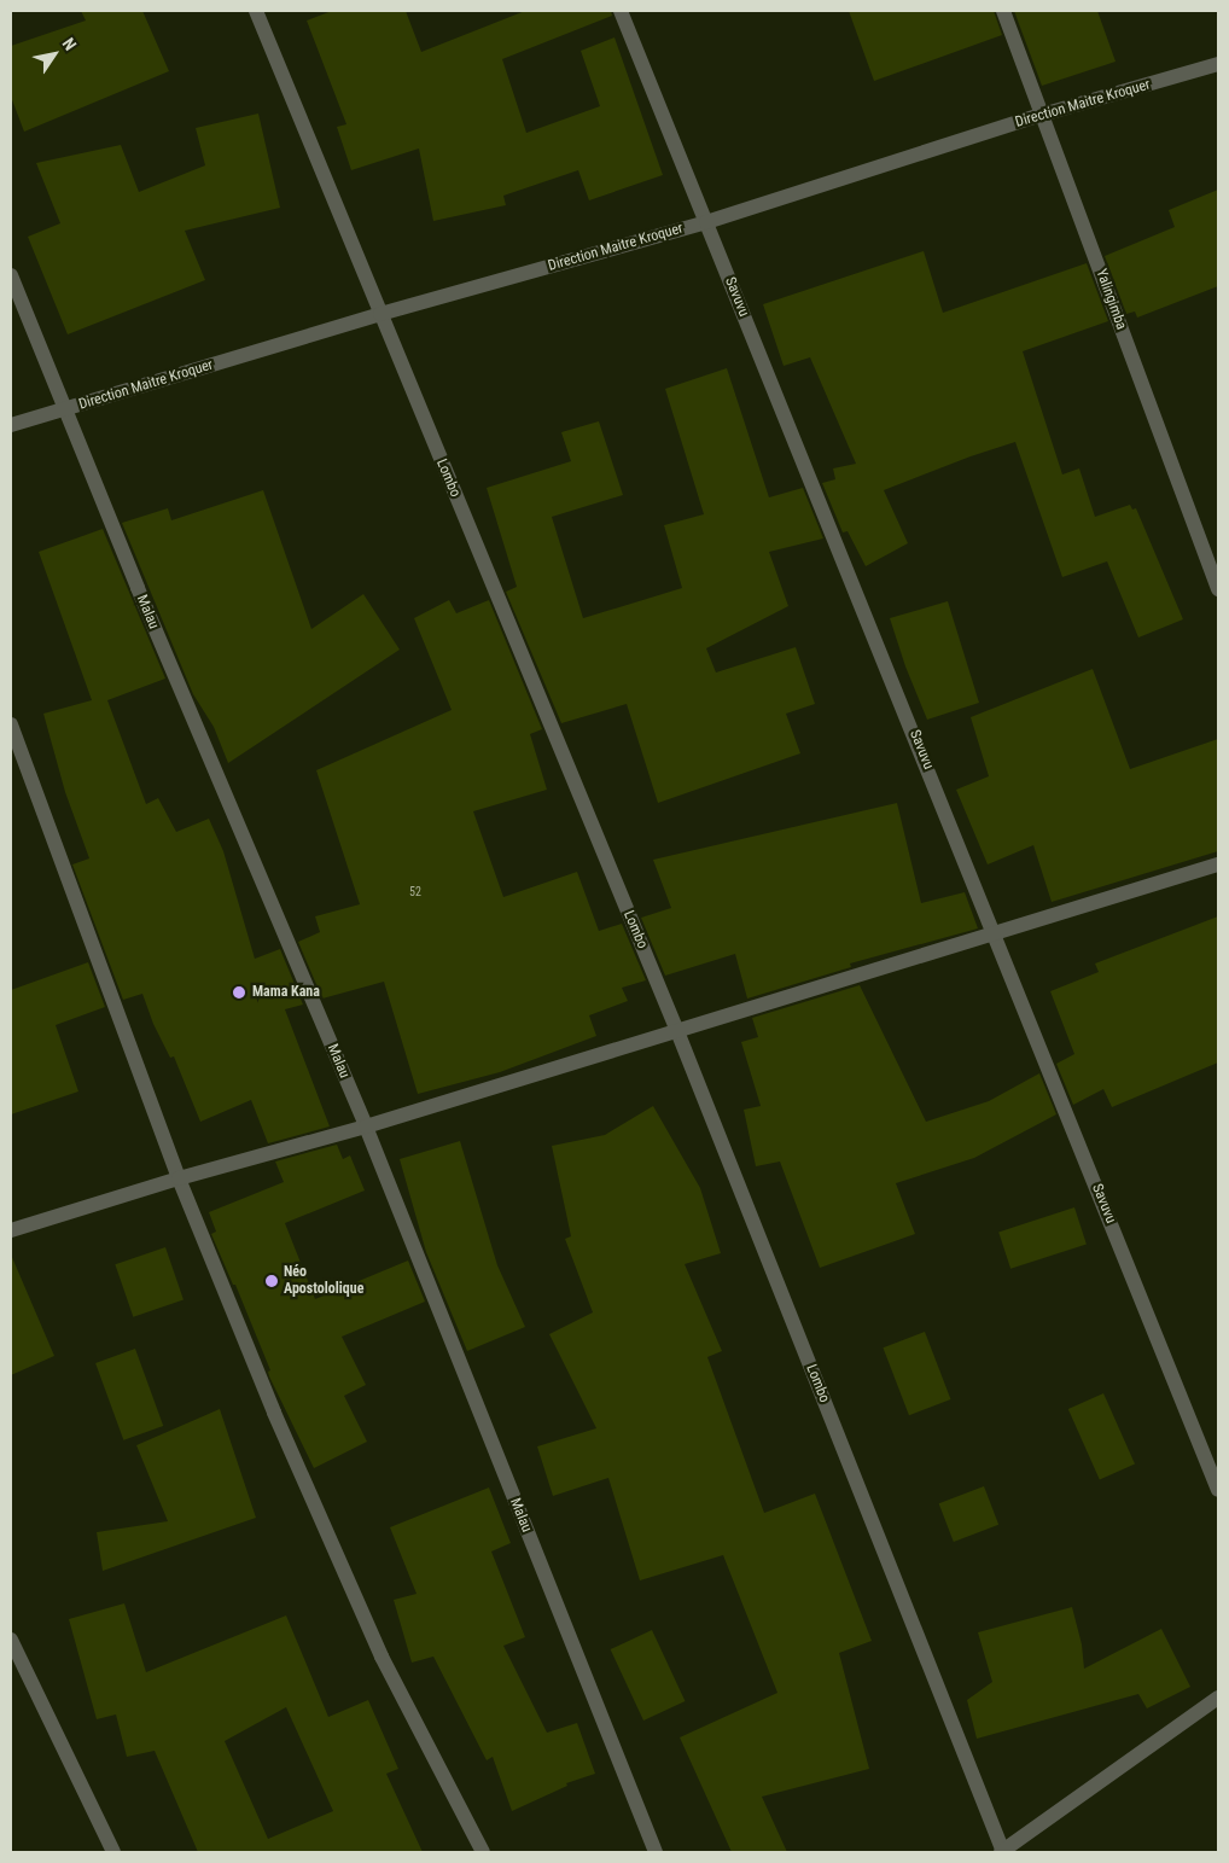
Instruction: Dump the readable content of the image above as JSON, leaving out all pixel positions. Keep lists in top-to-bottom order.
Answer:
{
  "streets": {
    "street": [
      "Direction Maitre Kroquer",
      "Savuvu",
      "Yalingimba",
      "Lombo",
      "Malau"
    ]
  },
  "crossings": [
    ["Direction Maitre Kroquer", "Savuvu"],
    ["Direction Maitre Kroquer", "Yalingimba"],
    ["Direction Maitre Kroquer", "Lombo"],
    ["Direction Maitre Kroquer", "Malau"]
  ],
  "places": ["Mama Kana", "Néo Apostololique"],
  "house_numbers": ["52"],
  "north": "top right"
}
